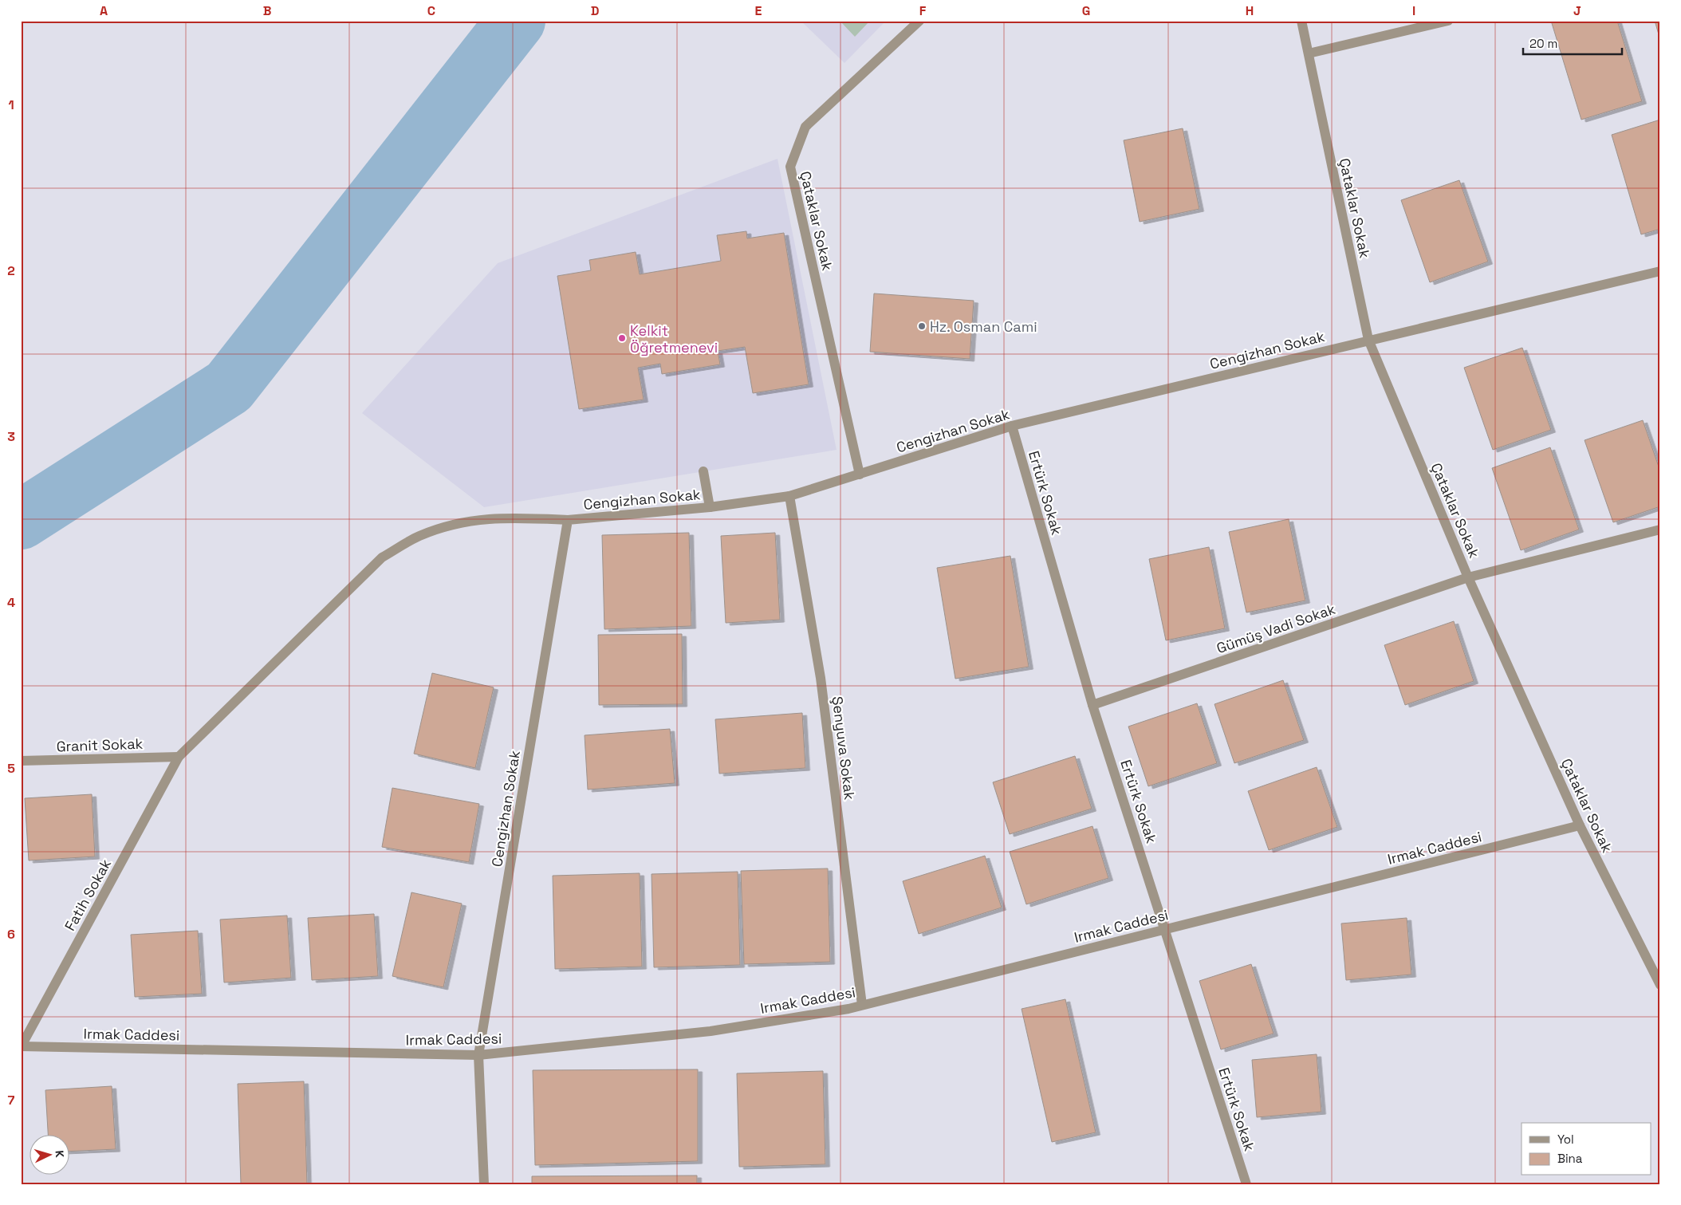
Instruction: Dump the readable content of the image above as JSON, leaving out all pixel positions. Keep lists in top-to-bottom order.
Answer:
{
  "streets": {
    "street": [
      "Çataklar Sokak",
      "Cengizhan Sokak",
      "Ertürk Sokak",
      "Gümüş Vadi Sokak",
      "Granit Sokak",
      "Şenyuva Sokak",
      "Irmak Caddesi",
      "Fatih Sokak"
    ]
  },
  "crossings": [
    ["Çataklar Sokak", "Cengizhan Sokak"],
    ["Çataklar Sokak", "Gümüş Vadi Sokak"],
    ["Çataklar Sokak", "Irmak Caddesi"],
    ["Cengizhan Sokak", "Ertürk Sokak"],
    ["Cengizhan Sokak", "Şenyuva Sokak"],
    ["Cengizhan Sokak", "Irmak Caddesi"],
    ["Cengizhan Sokak", "Fatih Sokak"],
    ["Ertürk Sokak", "Gümüş Vadi Sokak"],
    ["Ertürk Sokak", "Irmak Caddesi"],
    ["Granit Sokak", "Fatih Sokak"],
    ["Şenyuva Sokak", "Irmak Caddesi"],
    ["Irmak Caddesi", "Fatih Sokak"]
  ],
  "places": ["Hz. Osman Cami", "Kelkit Öğretmenevi"],
  "legend": ["Yol", "Bina"],
  "scale_bar": "20 m",
  "north": "right",
  "grid": {
    "columns": [
      "A",
      "B",
      "C",
      "D",
      "E",
      "F",
      "G",
      "H",
      "I",
      "J"
    ],
    "rows": [
      "1",
      "2",
      "3",
      "4",
      "5",
      "6",
      "7"
    ]
  }
}
